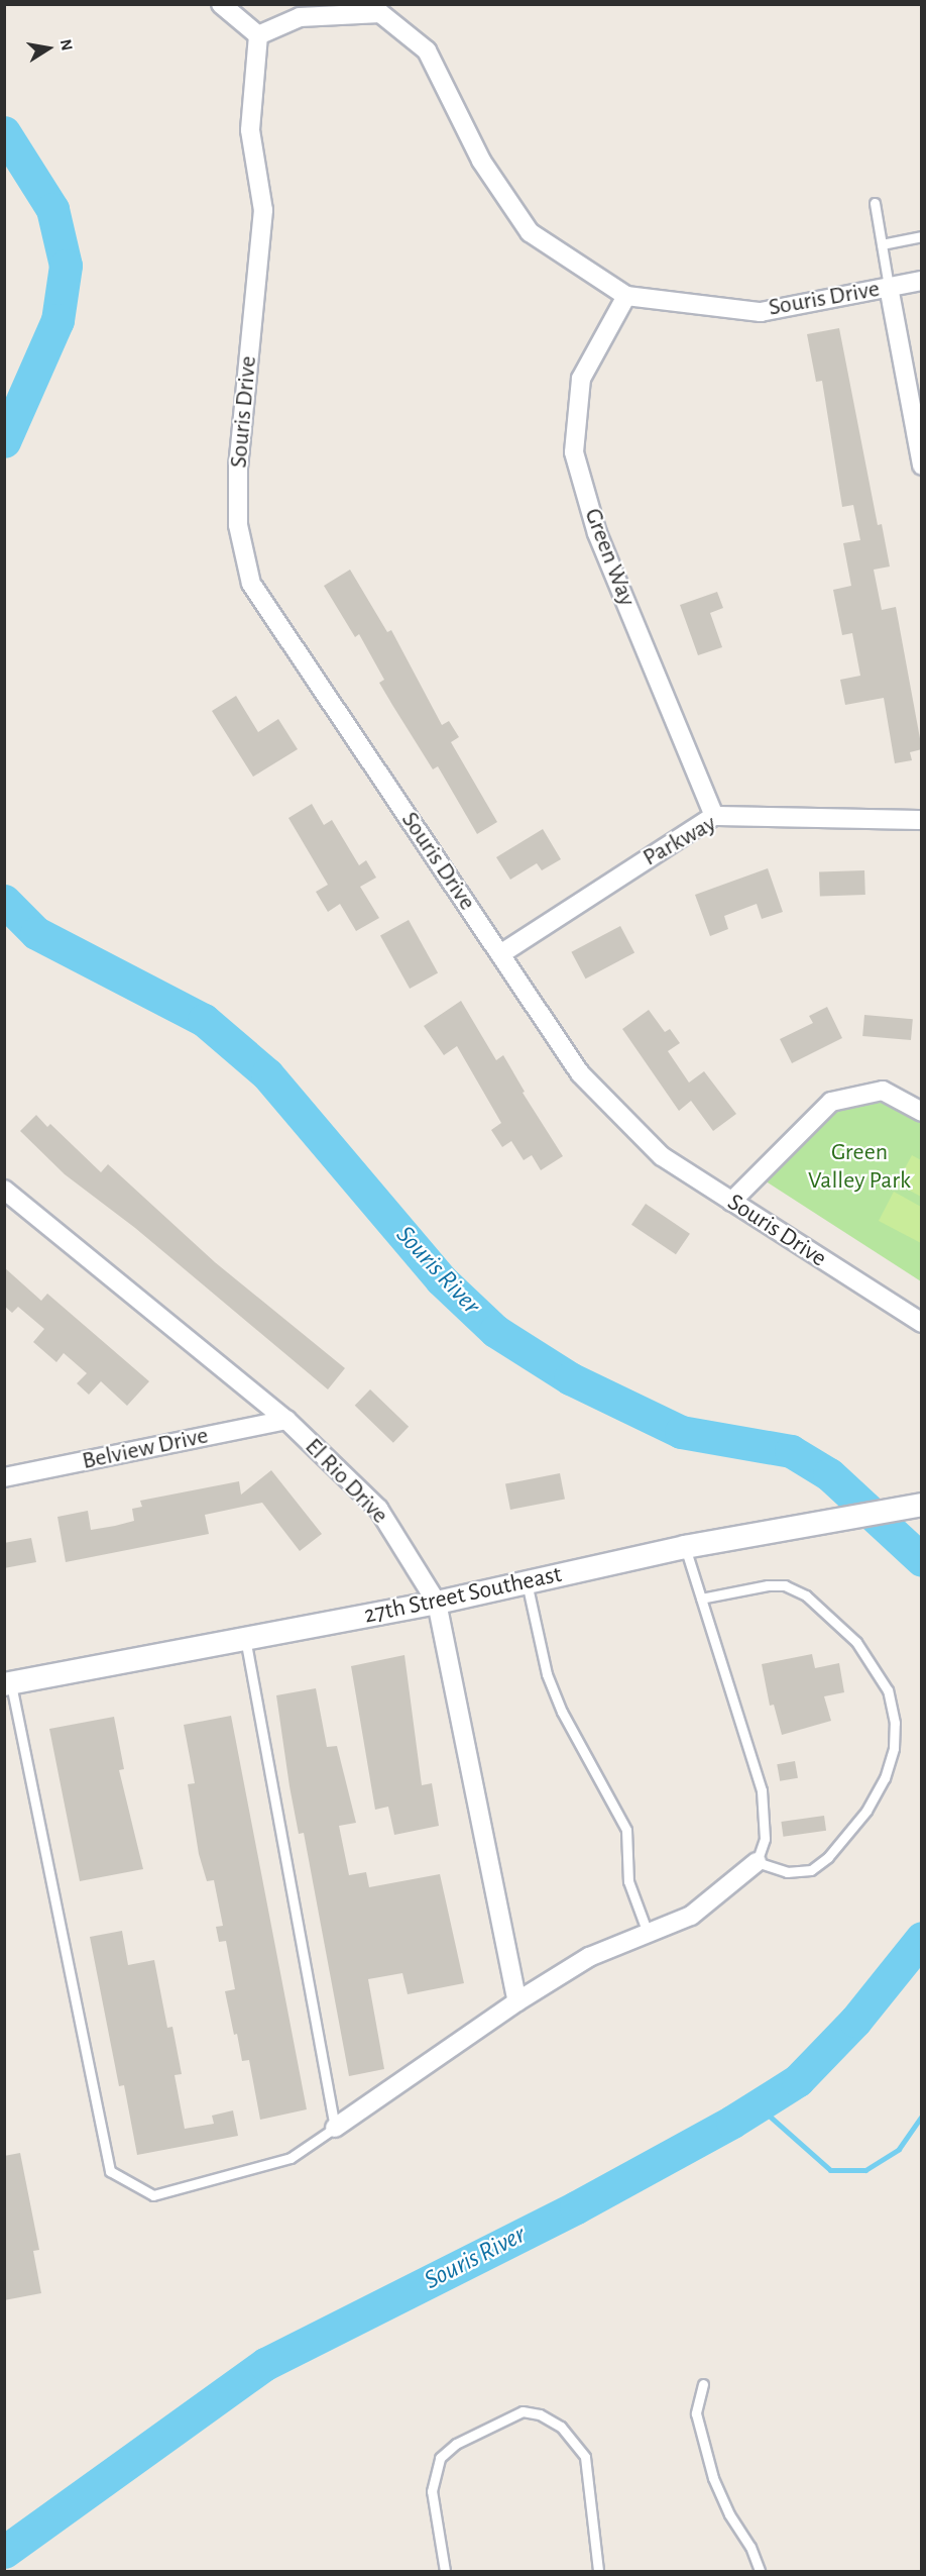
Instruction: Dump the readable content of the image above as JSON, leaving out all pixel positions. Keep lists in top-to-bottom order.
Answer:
{
  "streets": {
    "street": [
      "Souris Drive",
      "Green Way",
      "Parkway",
      "Belview Drive",
      "El Rio Drive",
      "27th Street Southeast"
    ]
  },
  "crossings": [
    ["Souris Drive", "Green Way"],
    ["Souris Drive", "Parkway"],
    ["Green Way", "Parkway"],
    ["Belview Drive", "El Rio Drive"],
    ["El Rio Drive", "27th Street Southeast"]
  ],
  "water": ["Souris River"],
  "parks": ["Green Valley Park"],
  "north": "right"
}
